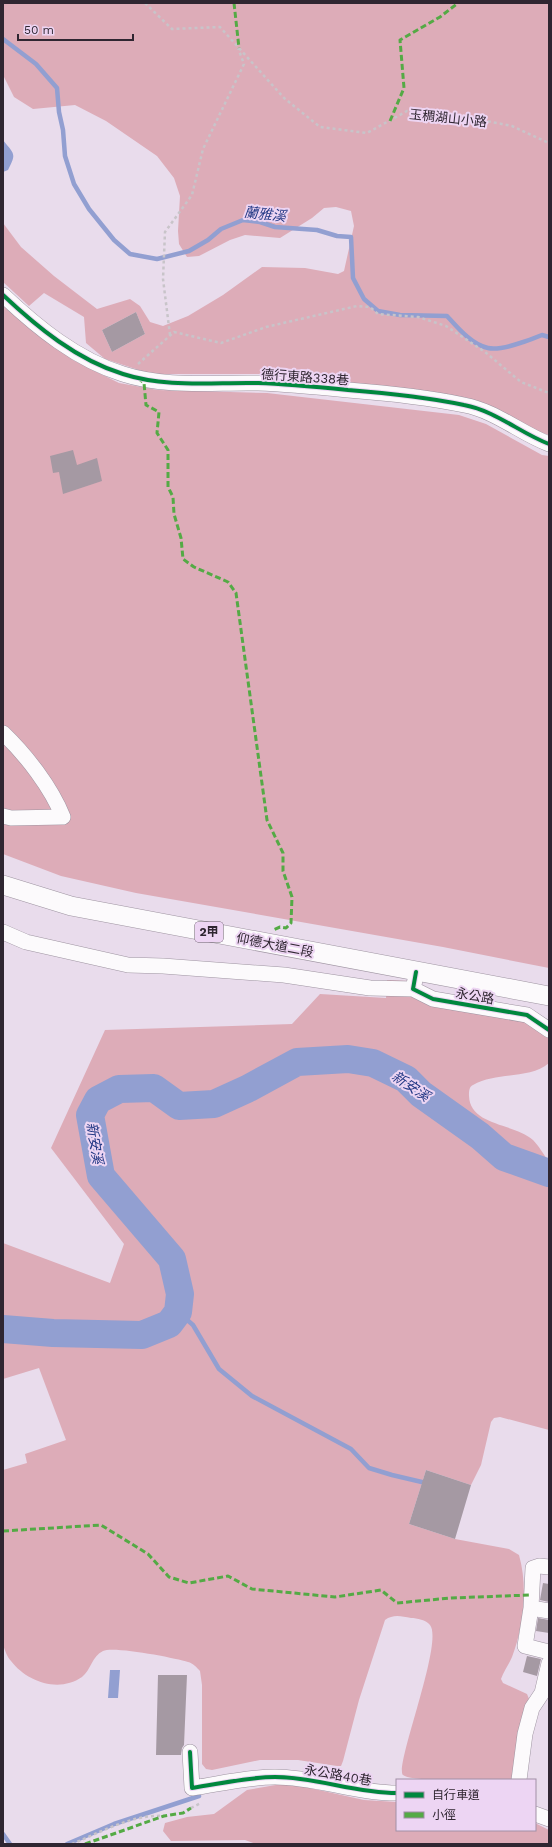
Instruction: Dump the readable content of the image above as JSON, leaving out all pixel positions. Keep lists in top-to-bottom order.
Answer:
{
  "streets": {
    "main road": ["2甲", "仰德大道二段"],
    "street": ["德行東路338巷", "永公路", "永公路40巷"],
    "path": ["玉稠湖山小路"]
  },
  "crossings": [
    ["仰德大道二段", "永公路"]
  ],
  "water": ["蘭雅溪", "新安溪"],
  "legend": ["自行車道", "小徑"],
  "scale_bar": "50 m"
}
